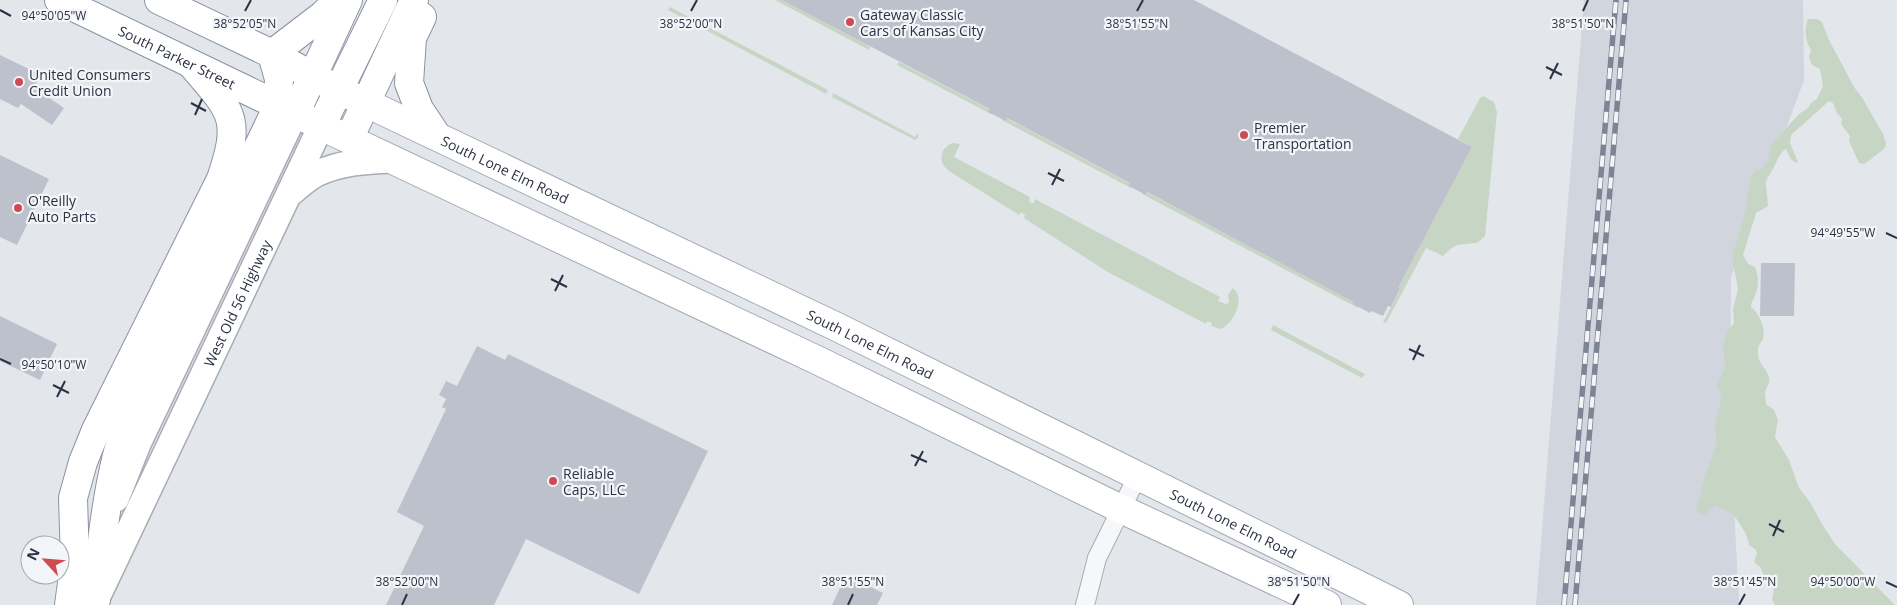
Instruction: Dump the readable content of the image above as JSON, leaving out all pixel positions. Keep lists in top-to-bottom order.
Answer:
{
  "streets": {
    "main road": ["South Parker Street", "South Lone Elm Road", "West Old 56 Highway"]
  },
  "crossings": [
    ["South Parker Street", "West Old 56 Highway"],
    ["South Lone Elm Road", "West Old 56 Highway"]
  ],
  "places": [
    "Gateway Classic Cars of Kansas City",
    "United Consumers Credit Union",
    "Premier Transportation",
    "O'Reilly Auto Parts",
    "Reliable Caps, LLC"
  ],
  "north": "top left",
  "coordinates": [
    "94°50'05\"W",
    "38°52'05\"N",
    "38°52'00\"N",
    "38°51'50\"N",
    "38°51'55\"N",
    "94°49'55\"W",
    "94°50'10\"W",
    "38°51'45\"N",
    "94°50'00\"W"
  ]
}
